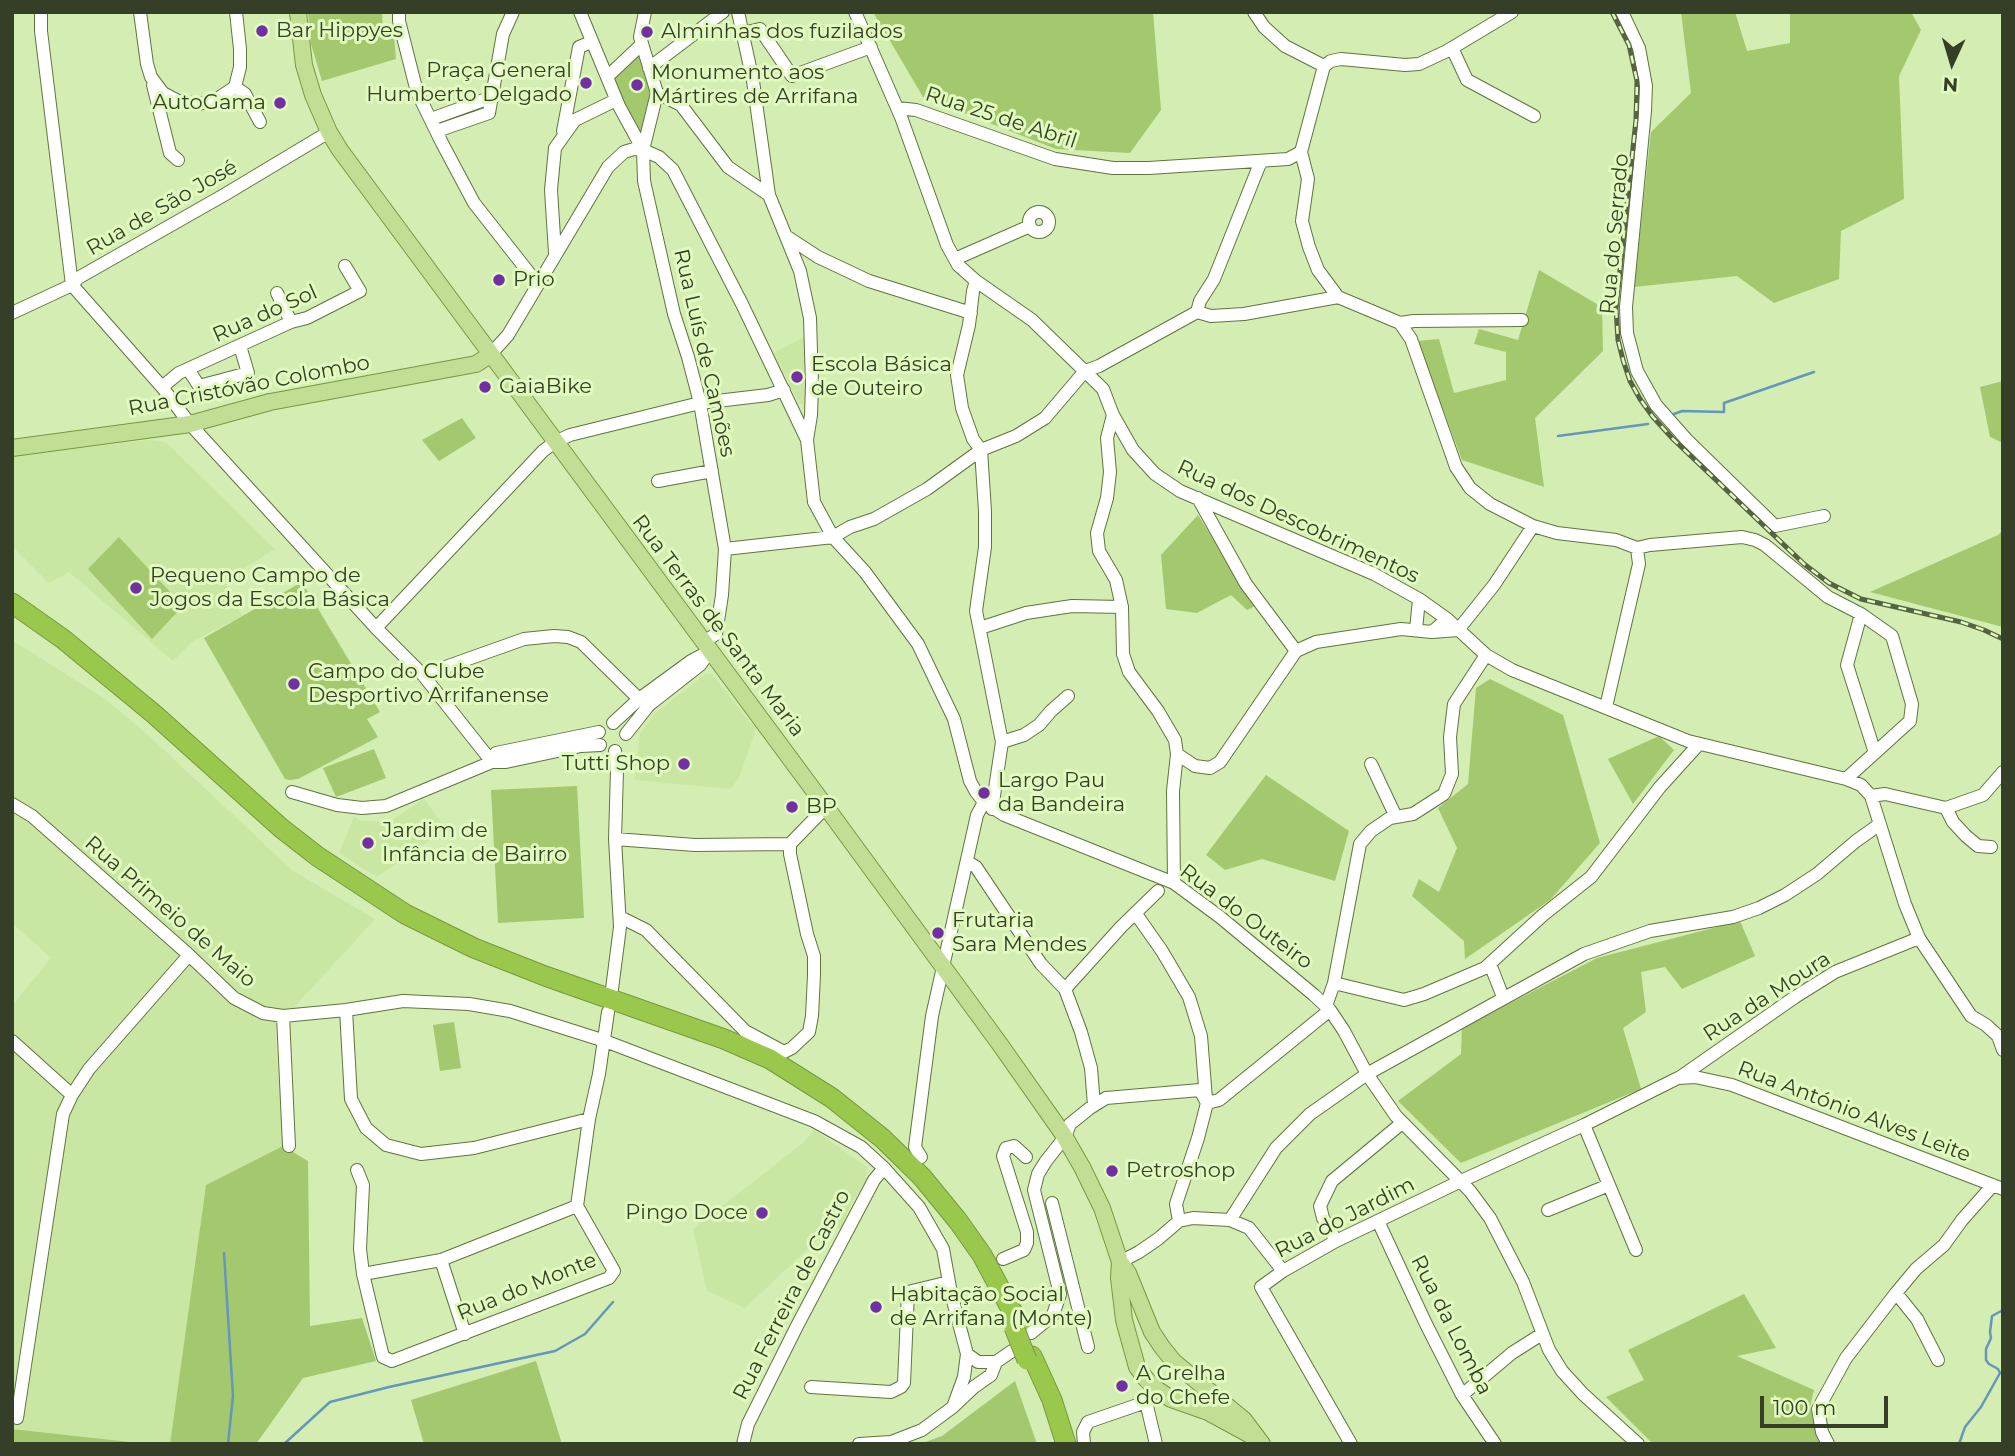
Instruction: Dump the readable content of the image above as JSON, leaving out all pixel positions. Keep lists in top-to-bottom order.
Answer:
{
  "streets": {
    "main road": ["Rua Cristóvão Colombo", "Rua Terras de Santa Maria"],
    "street": [
      "Rua 25 de Abril",
      "Rua de São José",
      "Rua do Serrado",
      "Rua do Sol",
      "Rua Luís de Camões",
      "Rua dos Descobrimentos",
      "Rua Primeio de Maio",
      "Rua do Outeiro",
      "Rua da Moura",
      "Rua António Alves Leite",
      "Rua do Jardim",
      "Rua do Monte",
      "Rua Ferreira de Castro",
      "Rua da Lomba"
    ]
  },
  "crossings": [
    ["Rua 25 de Abril", "Rua dos Descobrimentos"],
    ["Rua de São José", "Rua Terras de Santa Maria"],
    ["Rua Luís de Camões", "Rua Terras de Santa Maria"],
    ["Rua Cristóvão Colombo", "Rua Terras de Santa Maria"],
    ["Rua Primeio de Maio", "Rua Ferreira de Castro"],
    ["Rua do Outeiro", "Rua António Alves Leite"],
    ["Rua do Outeiro", "Rua do Jardim"],
    ["Rua da Moura", "Rua António Alves Leite"],
    ["Rua António Alves Leite", "Rua do Jardim"],
    ["Rua do Jardim", "Rua da Lomba"]
  ],
  "places": [
    "Bar Hippyes",
    "Alminhas dos fuzilados",
    "Praça General Humberto Delgado",
    "Monumento aos Mártires de Arrifana",
    "AutoGama",
    "Prio",
    "Escola Básica de Outeiro",
    "GaiaBike",
    "Pequeno Campo de Jogos da Escola Básica",
    "Campo do Clube Desportivo Arrifanense",
    "Tutti Shop",
    "Largo Pau da Bandeira",
    "BP",
    "Jardim de Infância de Bairro",
    "Frutaria Sara Mendes",
    "Petroshop",
    "Pingo Doce",
    "Habitação Social de Arrifana (Monte)",
    "A Grelha do Chefe"
  ],
  "scale_bar": "100 m",
  "north": "bottom"
}
